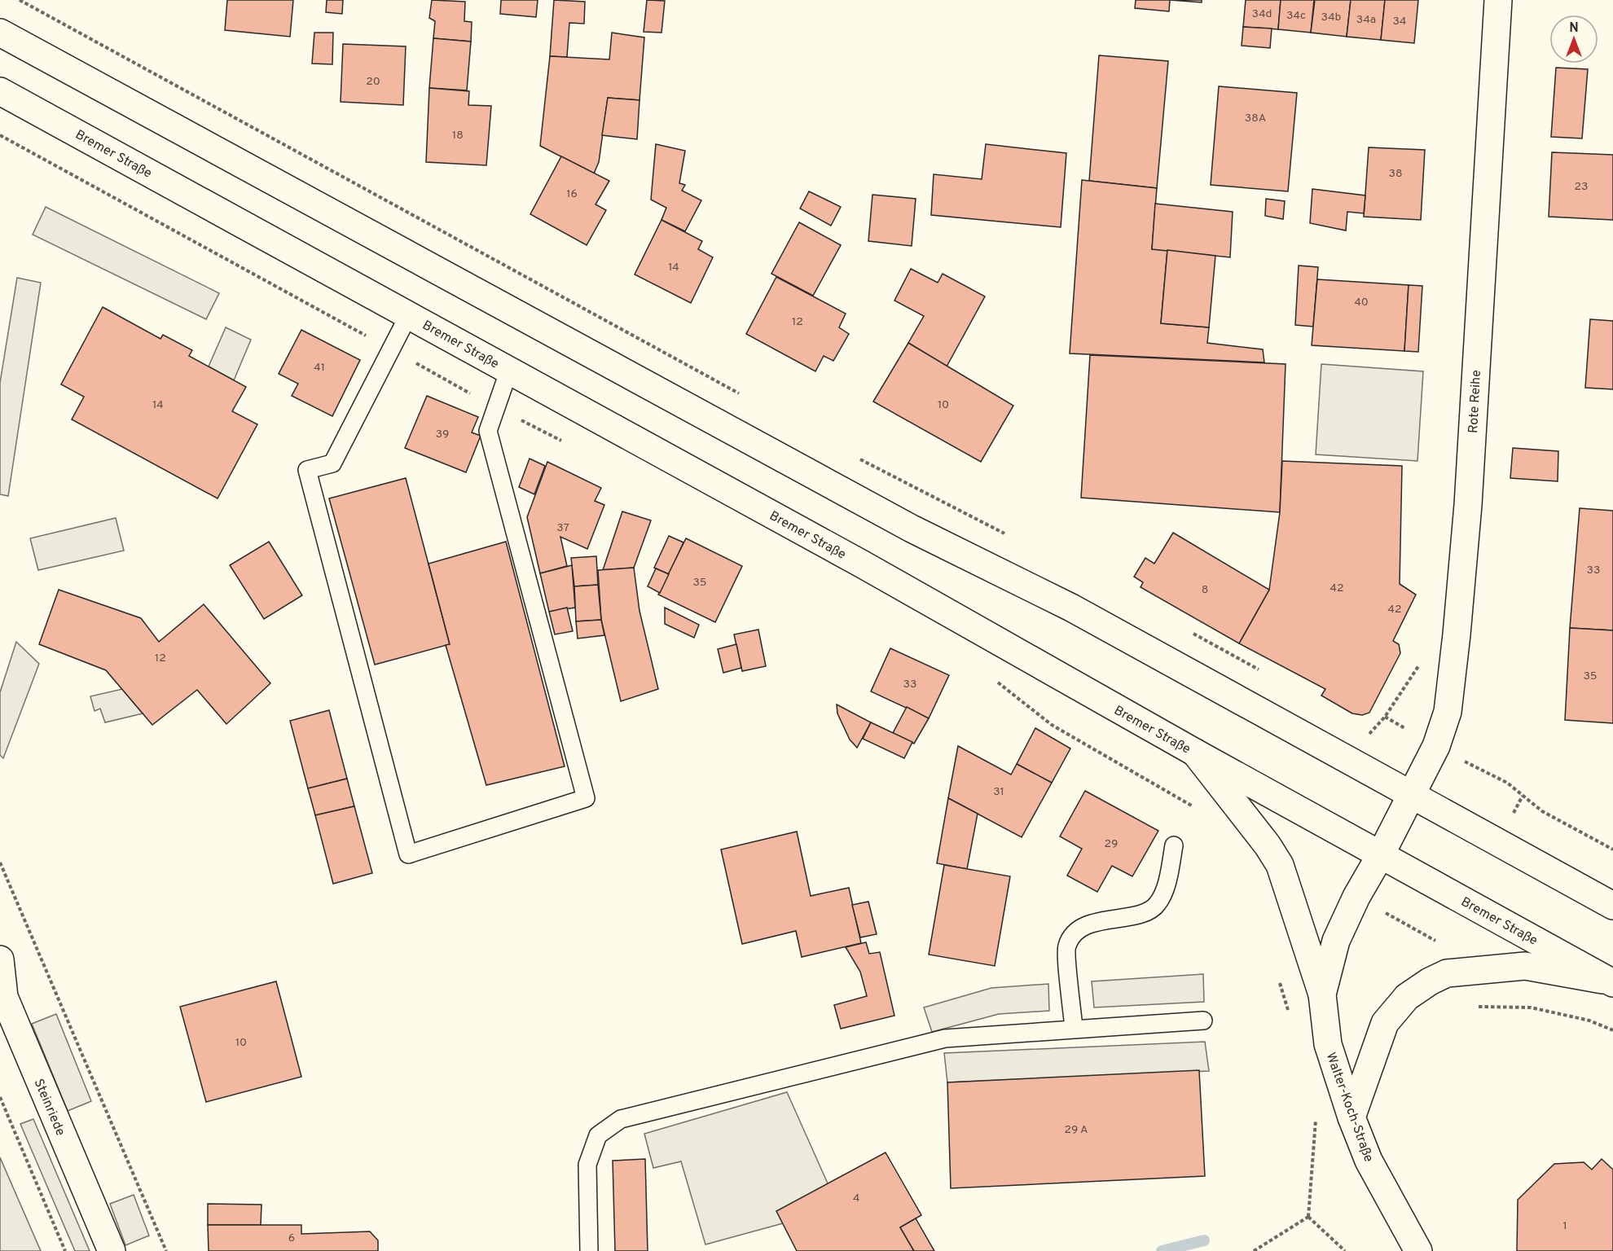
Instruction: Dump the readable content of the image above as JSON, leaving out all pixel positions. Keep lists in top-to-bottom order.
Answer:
{
  "streets": {
    "main road": [
      "Bremer Straße",
      "Rote Reihe",
      "Steinriede",
      "Walter-Koch-Straße"
    ]
  },
  "crossings": [
    ["Bremer Straße", "Walter-Koch-Straße"],
    ["Rote Reihe", "Walter-Koch-Straße"]
  ],
  "house_numbers": [
    "34d",
    "34c",
    "34b",
    "34a",
    "34",
    "20",
    "38A",
    "18",
    "38",
    "23",
    "16",
    "14",
    "40",
    "12",
    "41",
    "14",
    "10",
    "39",
    "37",
    "33",
    "35",
    "42",
    "8",
    "42",
    "12",
    "35",
    "33",
    "31",
    "29",
    "10",
    "29 A",
    "4",
    "1",
    "6"
  ],
  "north": "top"
}
